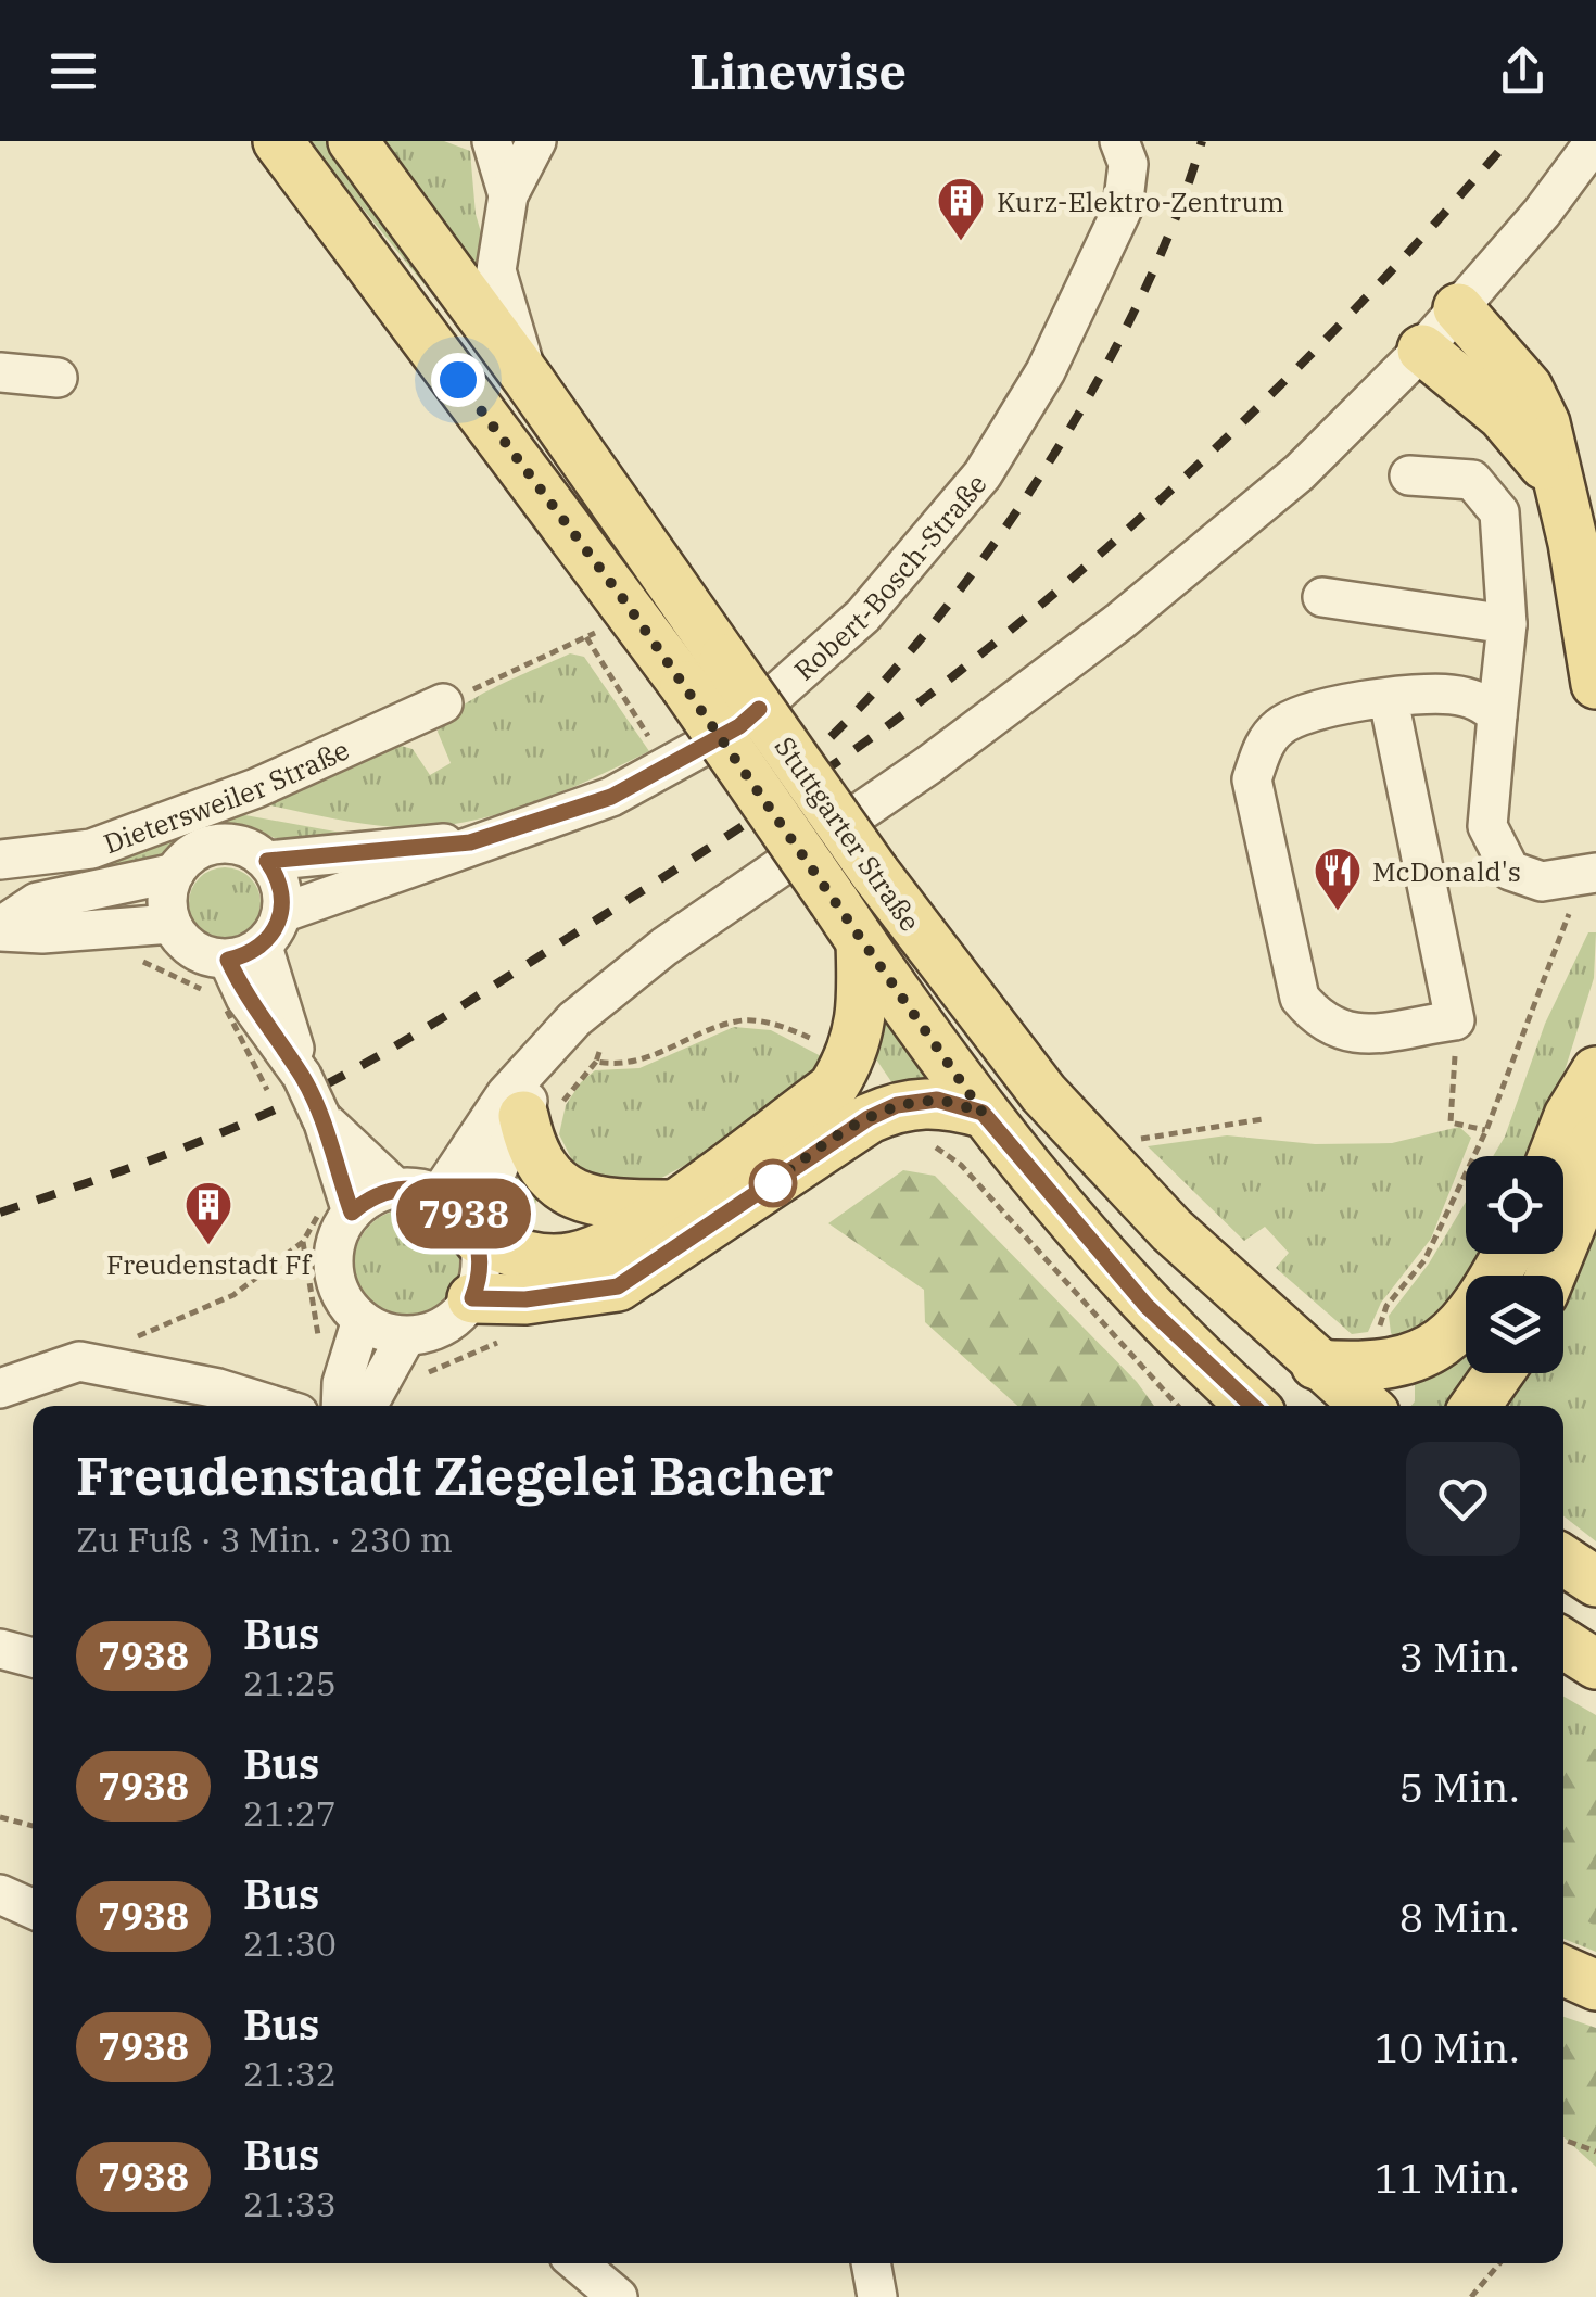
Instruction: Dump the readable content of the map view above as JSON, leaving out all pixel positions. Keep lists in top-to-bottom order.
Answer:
{
  "streets": {
    "main road": ["Stuttgarter Straße"],
    "street": ["Robert-Bosch-Straße", "Dietersweiler Straße"]
  },
  "crossings": [
    ["Robert-Bosch-Straße", "Dietersweiler Straße"]
  ],
  "places": {
    "building": ["Kurz-Elektro-Zentrum", "Freudenstadt Ff"],
    "restaurant": ["McDonald's"]
  },
  "lines": ["bus line 7938"],
  "page": {
    "header": "Linewise",
    "on_map": "7938",
    "heading": ["Freudenstadt Ziegelei Bacher", "Zu Fuß · 3 Min. · 230 m"],
    "list": [
      {
        "mark": "7938",
        "name": "Bus",
        "note": "21:25",
        "value": "3 Min."
      },
      {
        "mark": "7938",
        "name": "Bus",
        "note": "21:27",
        "value": "5 Min."
      },
      {
        "mark": "7938",
        "name": "Bus",
        "note": "21:30",
        "value": "8 Min."
      },
      {
        "mark": "7938",
        "name": "Bus",
        "note": "21:32",
        "value": "10 Min."
      },
      {
        "mark": "7938",
        "name": "Bus",
        "note": "21:33",
        "value": "11 Min."
      }
    ]
  }
}
